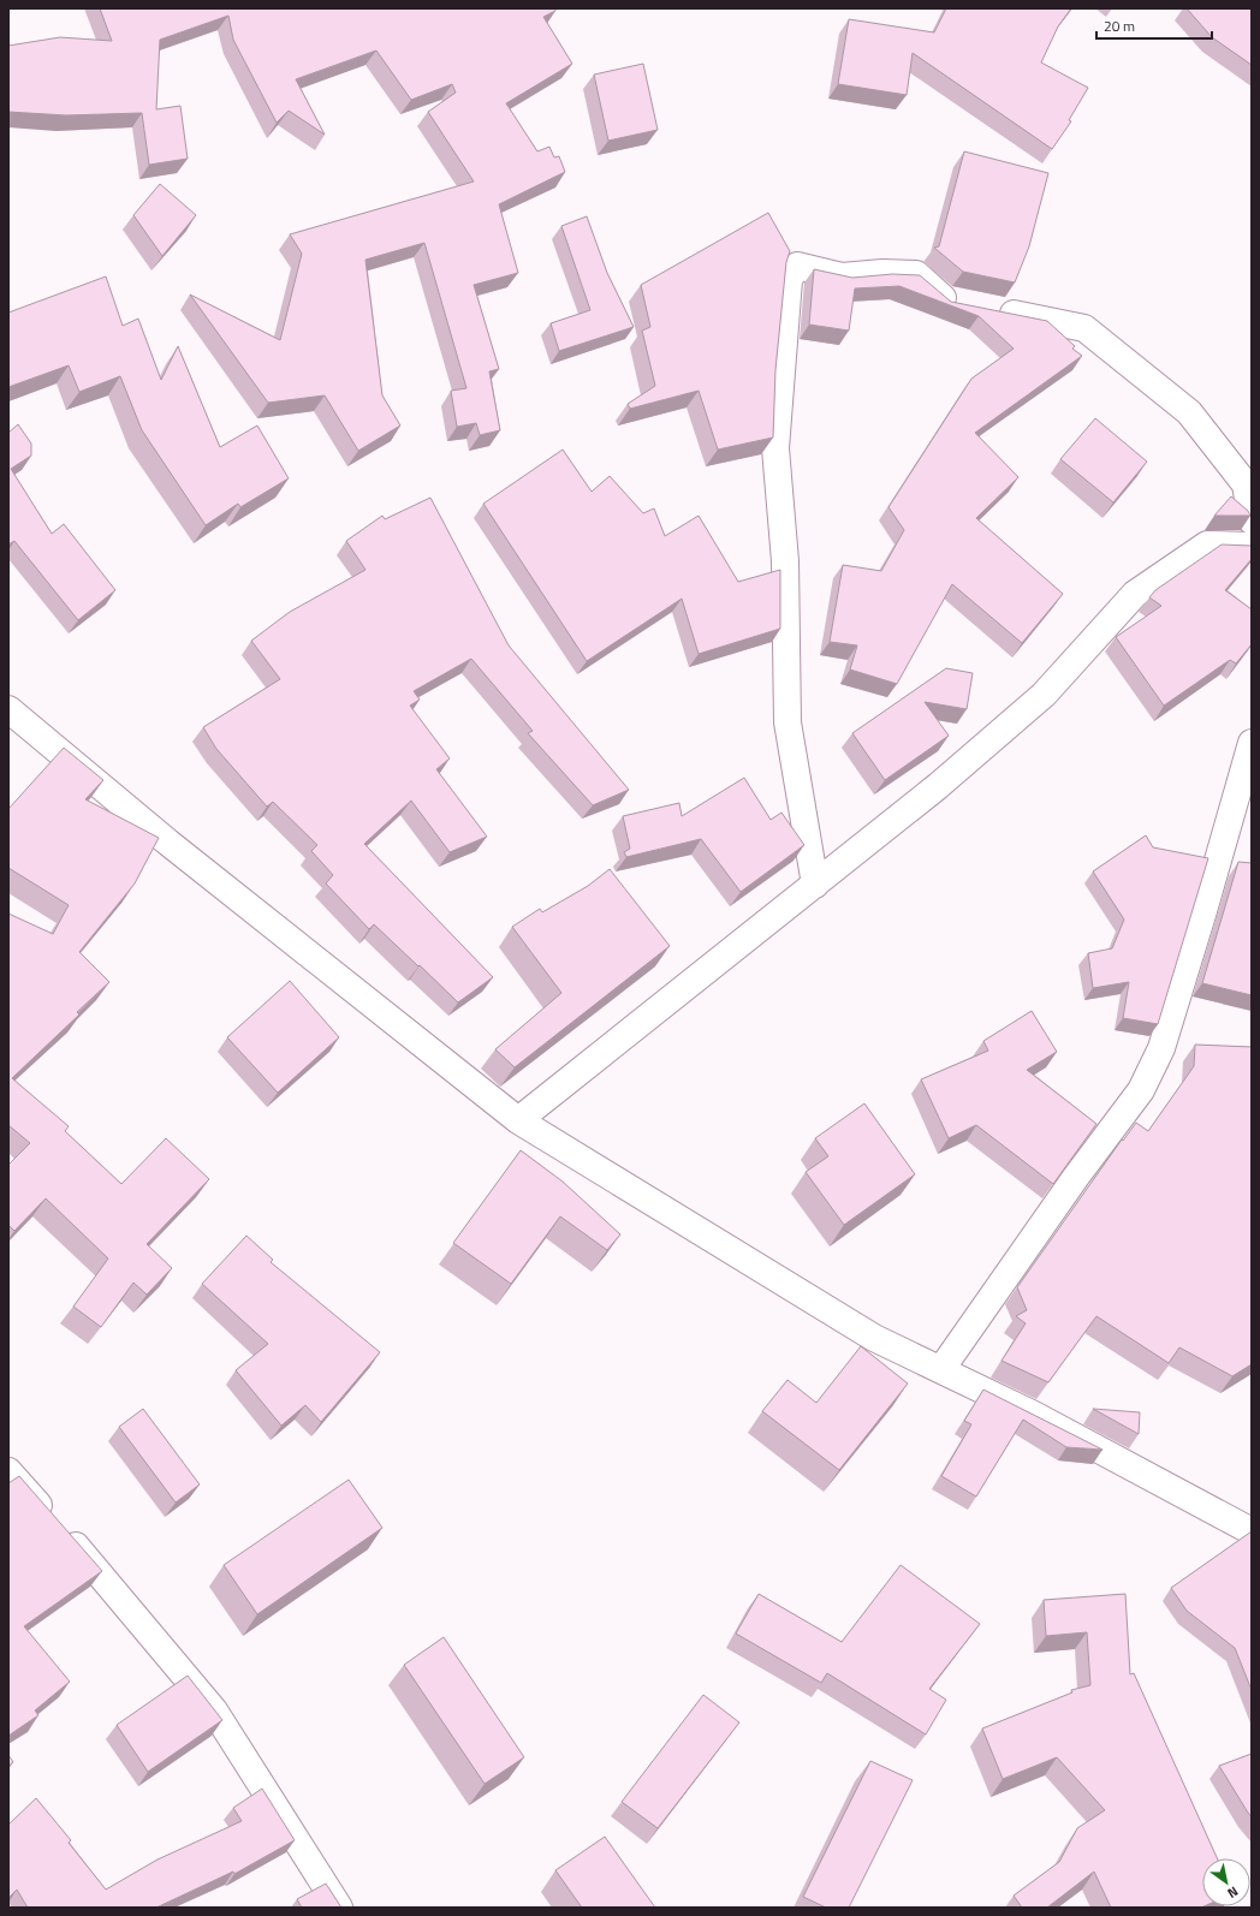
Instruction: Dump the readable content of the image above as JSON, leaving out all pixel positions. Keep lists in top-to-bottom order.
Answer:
{
  "scale_bar": "20 m",
  "north": "bottom right"
}
